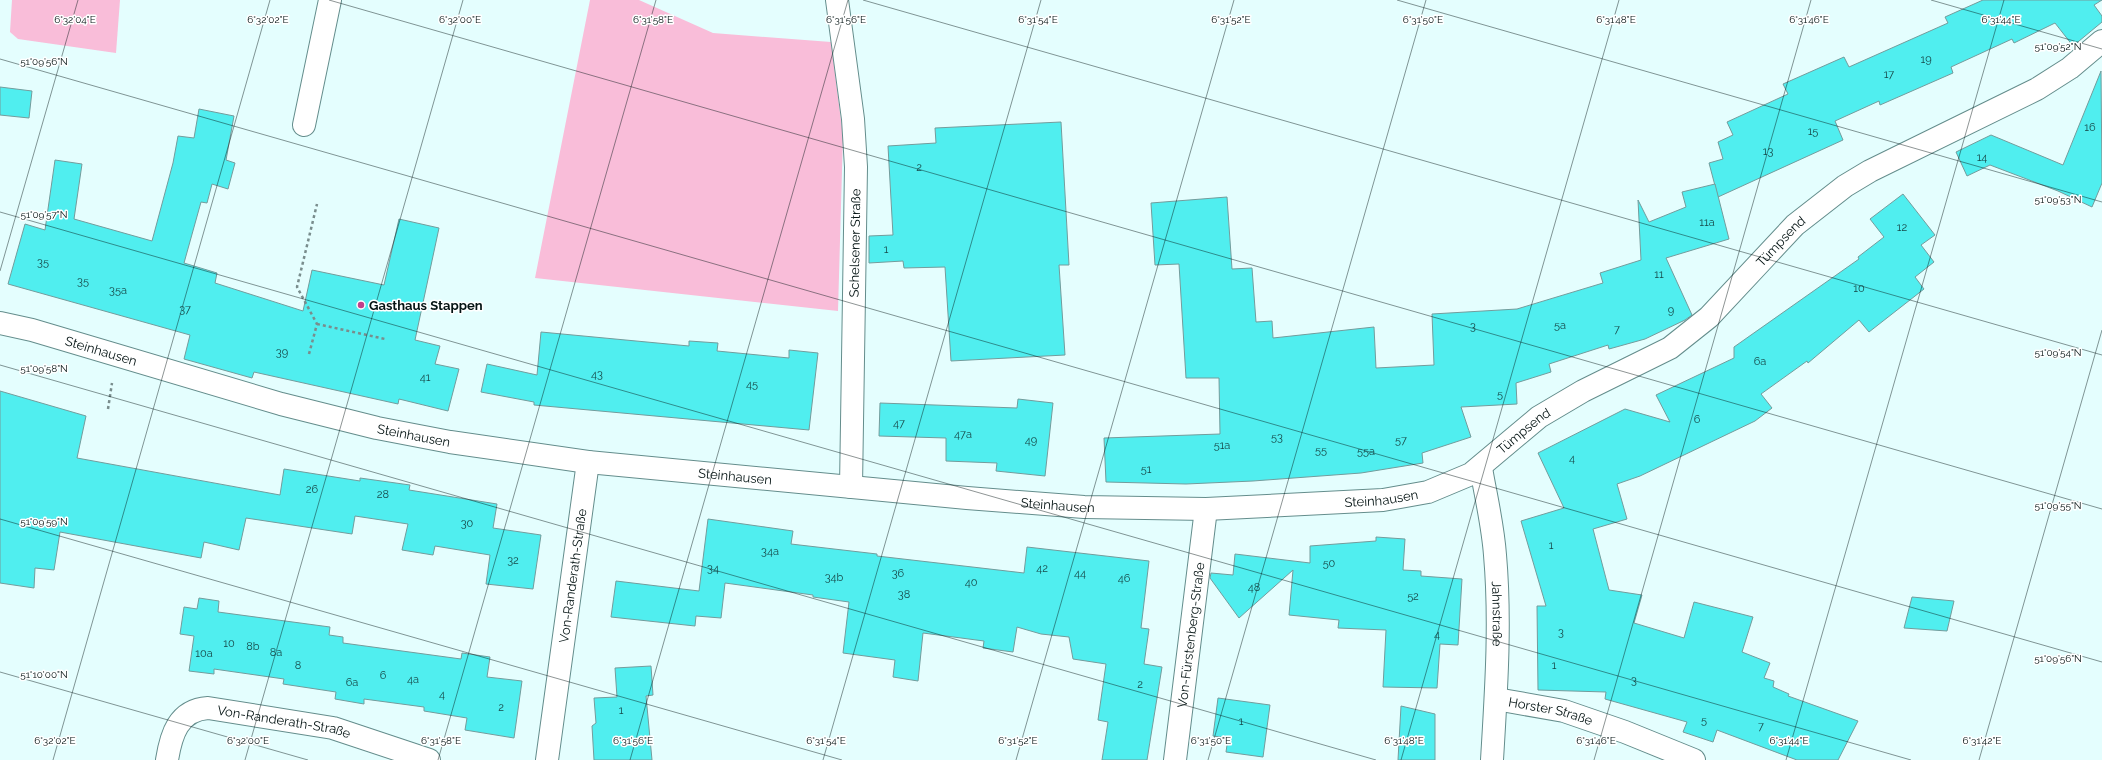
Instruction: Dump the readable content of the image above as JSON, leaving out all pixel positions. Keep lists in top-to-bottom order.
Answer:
{
  "streets": {
    "street": [
      "Tümpsend",
      "Schelsener Straße",
      "Steinhausen",
      "Von-Randerath-Straße",
      "Jahnstraße",
      "Von-Fürstenberg-Straße",
      "Horster Straße"
    ]
  },
  "crossings": [
    ["Tümpsend", "Steinhausen"],
    ["Tümpsend", "Jahnstraße"],
    ["Schelsener Straße", "Steinhausen"],
    ["Steinhausen", "Von-Randerath-Straße"],
    ["Steinhausen", "Jahnstraße"],
    ["Steinhausen", "Von-Fürstenberg-Straße"],
    ["Jahnstraße", "Horster Straße"]
  ],
  "places": ["Gasthaus Stappen"],
  "house_numbers": [
    "19",
    "17",
    "16",
    "15",
    "13",
    "14",
    "2",
    "11a",
    "12",
    "1",
    "35",
    "11",
    "35",
    "10",
    "35a",
    "37",
    "9",
    "5a",
    "3",
    "7",
    "39",
    "6a",
    "43",
    "41",
    "45",
    "5",
    "6",
    "47",
    "47a",
    "53",
    "49",
    "57",
    "51a",
    "55",
    "55a",
    "4",
    "51",
    "26",
    "28",
    "30",
    "1",
    "34a",
    "32",
    "50",
    "34",
    "42",
    "36",
    "44",
    "34b",
    "46",
    "40",
    "48",
    "38",
    "52",
    "3",
    "4",
    "10",
    "8b",
    "8a",
    "10a",
    "8",
    "1",
    "6",
    "4a",
    "3",
    "6a",
    "2",
    "4",
    "2",
    "1",
    "5",
    "1",
    "7"
  ],
  "coordinates": [
    "6°32'04\"E",
    "6°32'02\"E",
    "6°32'00\"E",
    "6°31'58\"E",
    "6°31'56\"E",
    "6°31'54\"E",
    "6°31'52\"E",
    "6°31'50\"E",
    "6°31'48\"E",
    "6°31'46\"E",
    "6°31'44\"E",
    "51°09'52\"N",
    "51°09'56\"N",
    "51°09'53\"N",
    "51°09'57\"N",
    "51°09'54\"N",
    "51°09'58\"N",
    "51°09'55\"N",
    "51°09'59\"N",
    "51°10'00\"N",
    "6°31'42\"E"
  ]
}
